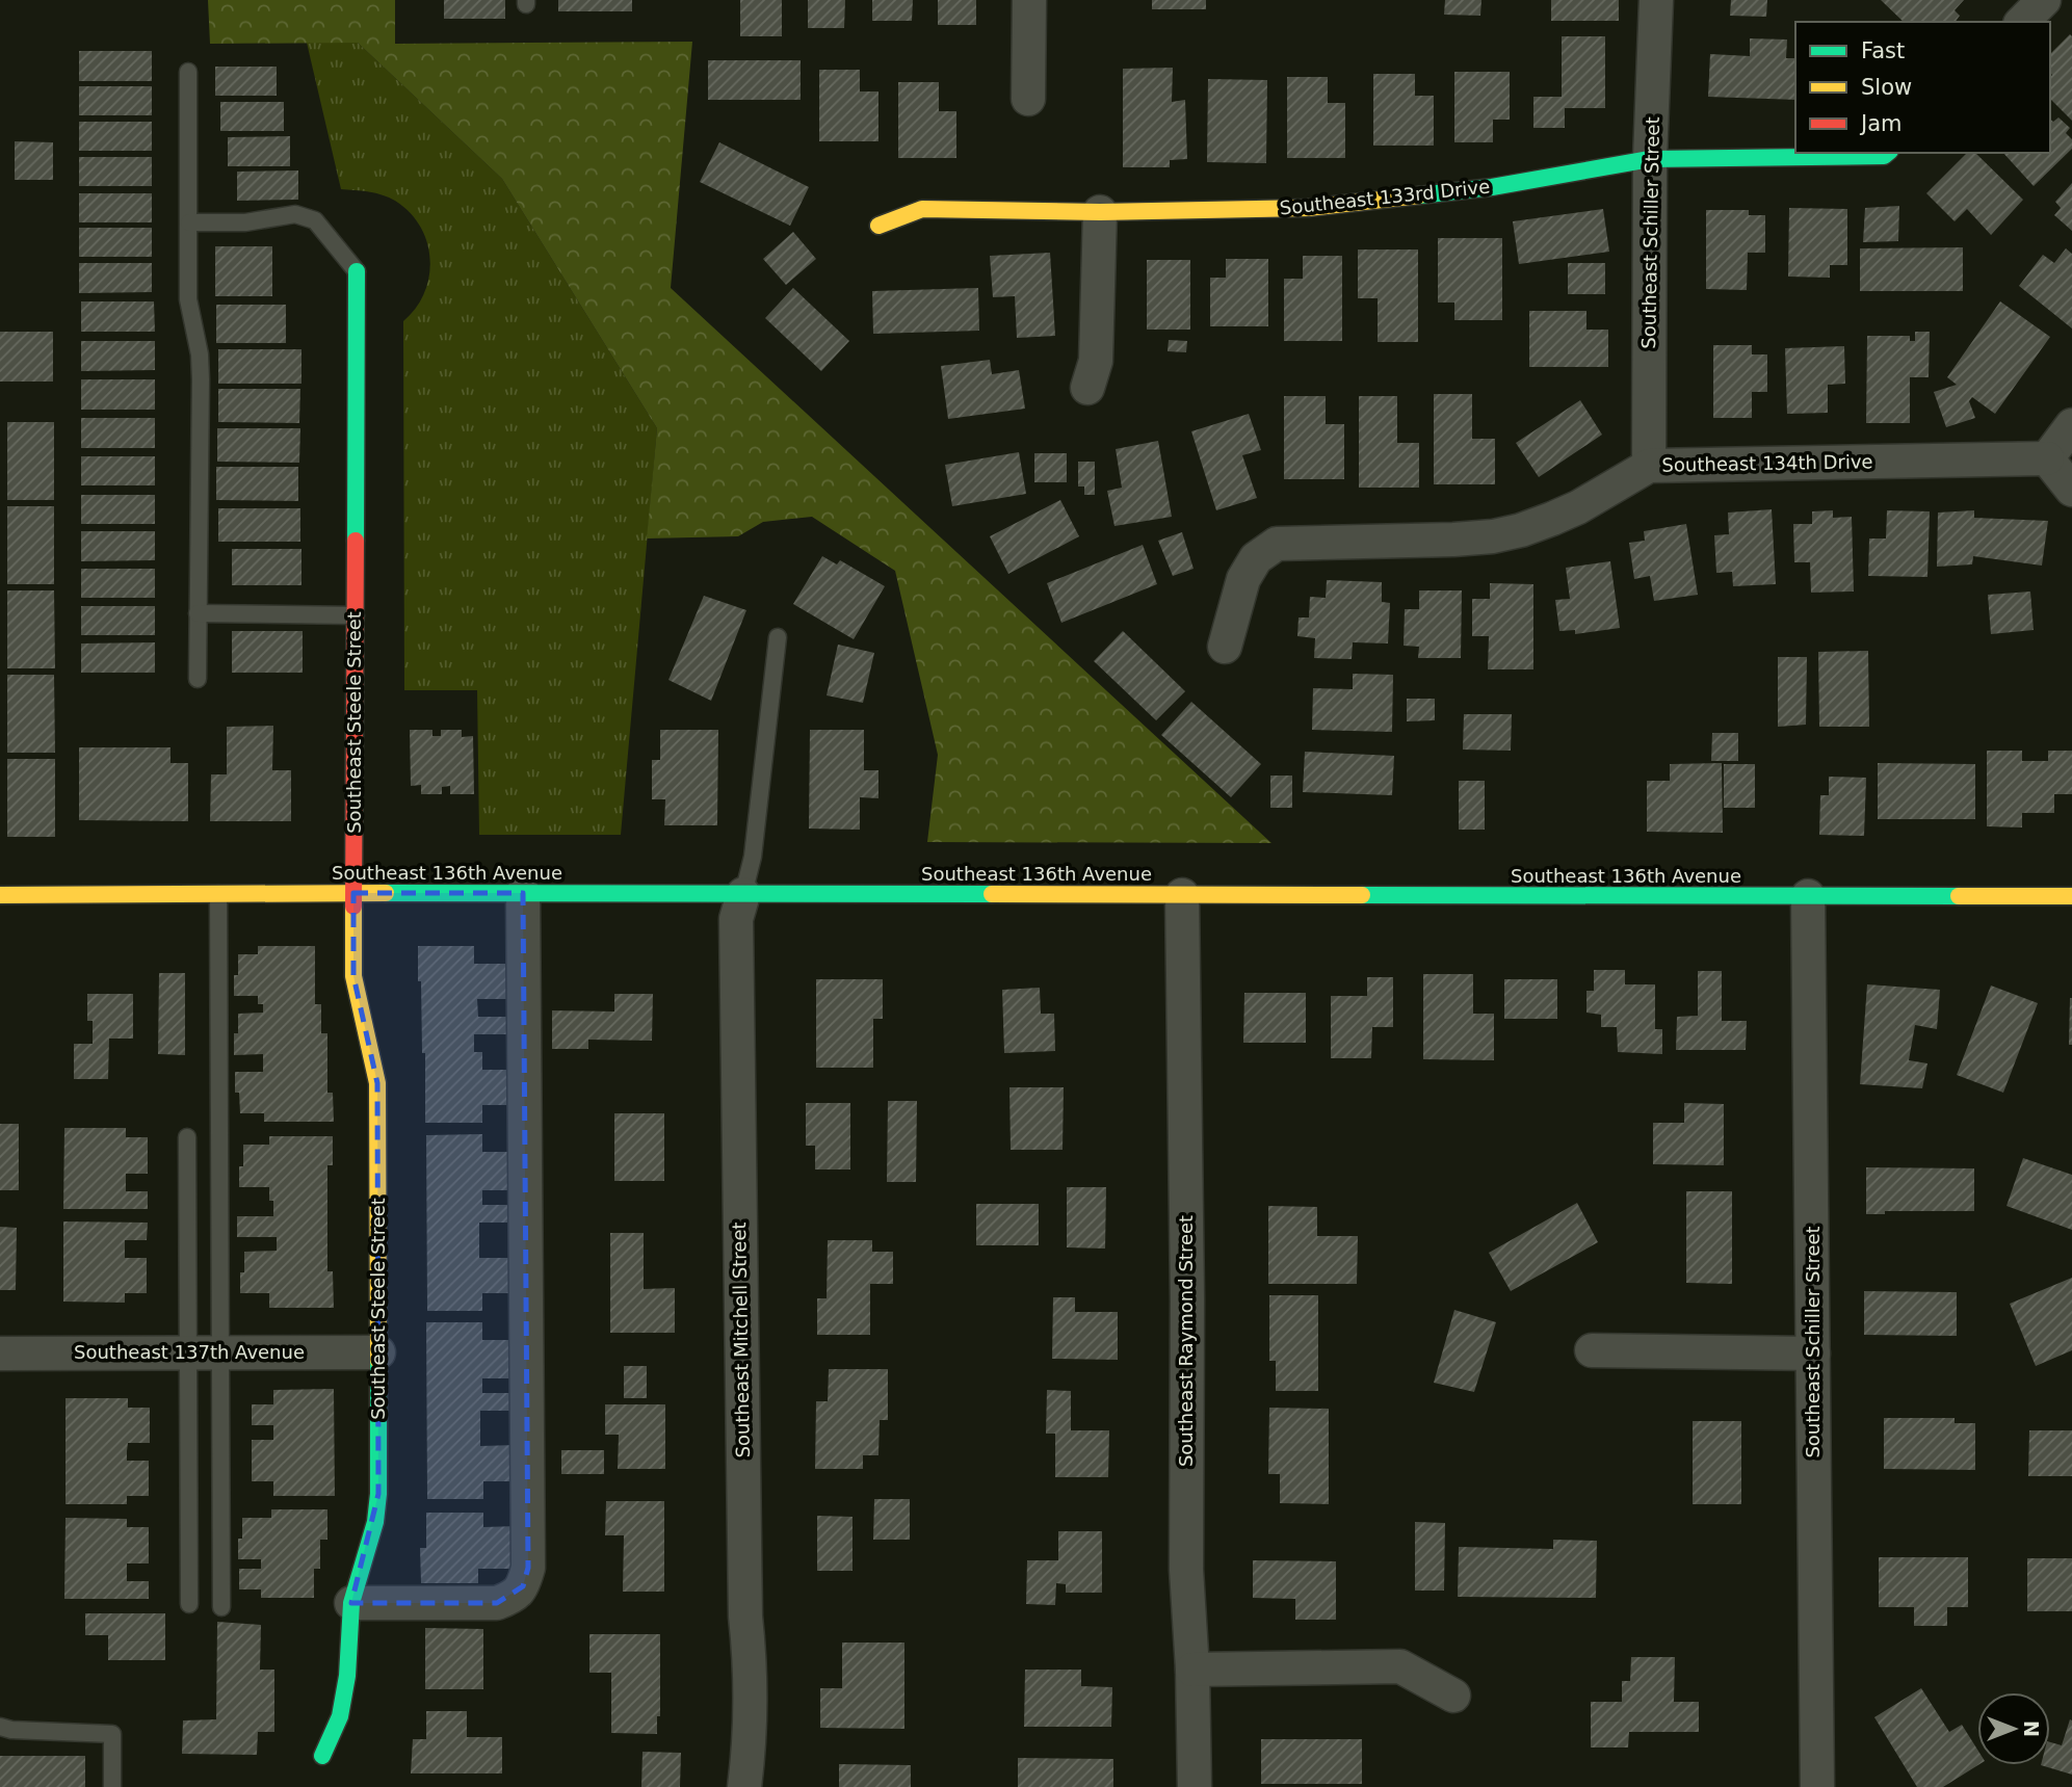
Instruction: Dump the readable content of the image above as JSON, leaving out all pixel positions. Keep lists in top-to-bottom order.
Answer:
{
  "streets": {
    "street": [
      "Southeast 133rd Drive",
      "Southeast Schiller Street",
      "Southeast 134th Drive",
      "Southeast Steele Street",
      "Southeast 136th Avenue",
      "Southeast Mitchell Street",
      "Southeast Raymond Street",
      "Southeast 137th Avenue"
    ]
  },
  "crossings": [
    ["Southeast 133rd Drive", "Southeast Schiller Street"],
    ["Southeast Schiller Street", "Southeast 134th Drive"],
    ["Southeast Schiller Street", "Southeast 136th Avenue"],
    ["Southeast Steele Street", "Southeast 136th Avenue"],
    ["Southeast Steele Street", "Southeast 137th Avenue"],
    ["Southeast 136th Avenue", "Southeast Mitchell Street"],
    ["Southeast 136th Avenue", "Southeast Raymond Street"]
  ],
  "legend": ["Fast", "Slow", "Jam"],
  "north": "right"
}
